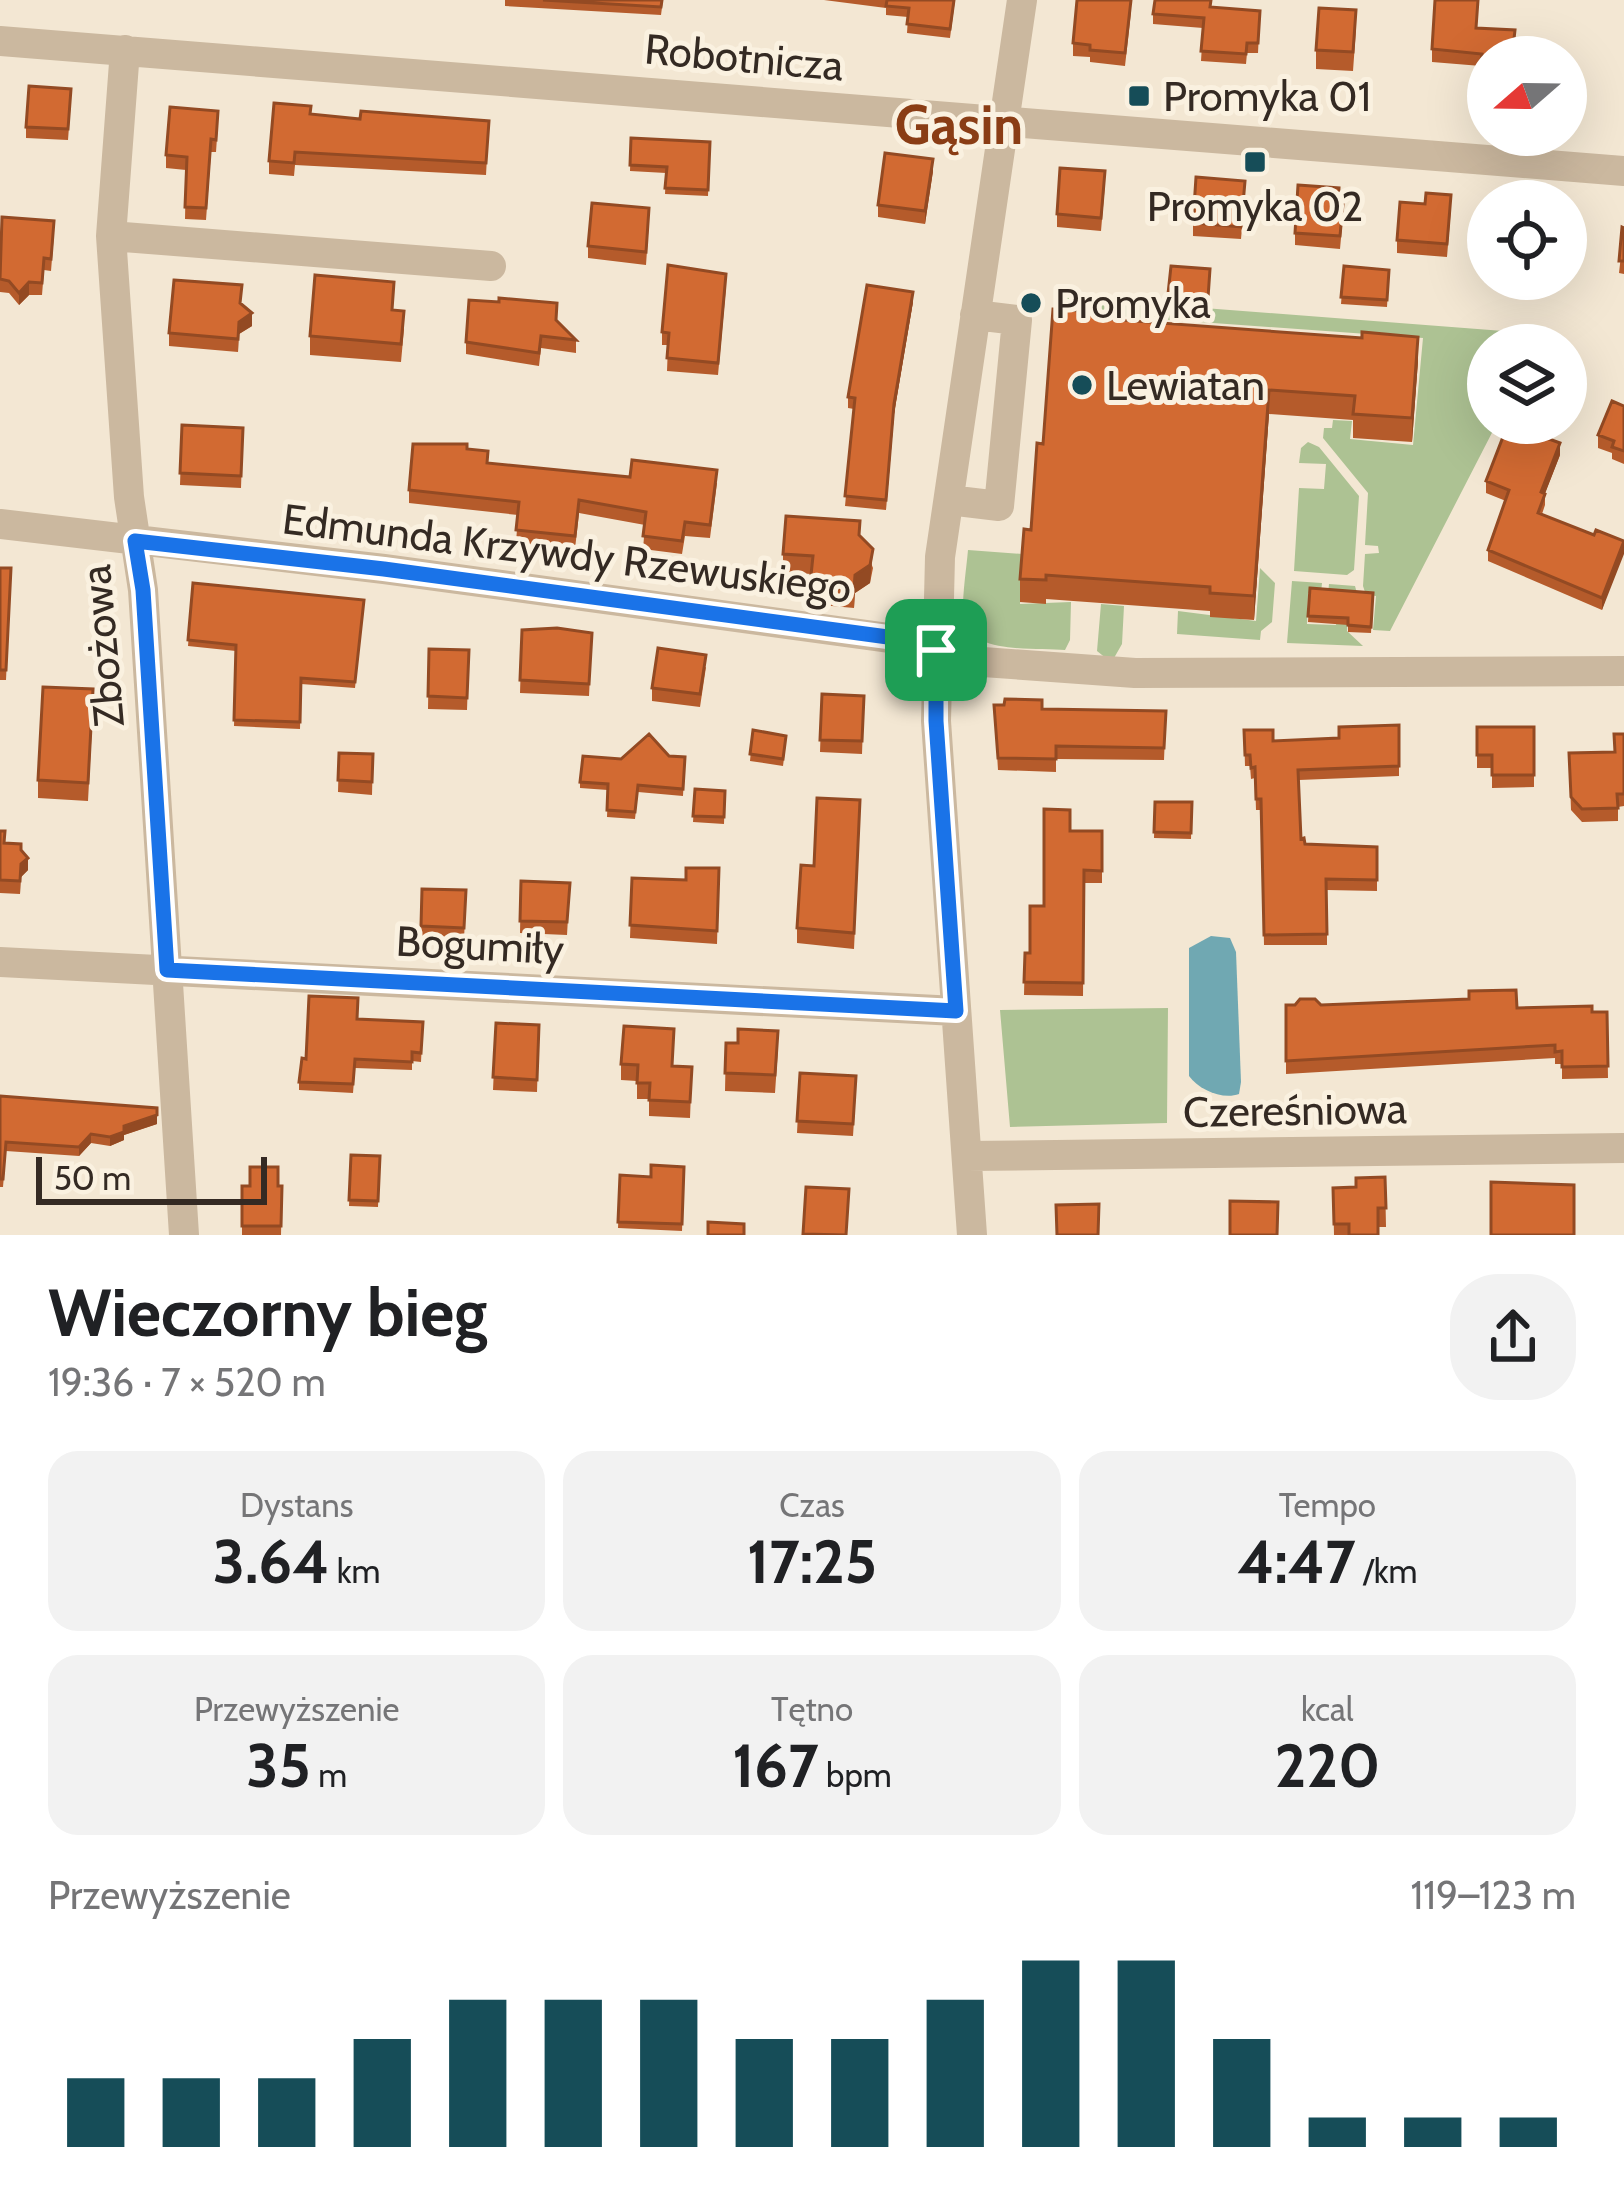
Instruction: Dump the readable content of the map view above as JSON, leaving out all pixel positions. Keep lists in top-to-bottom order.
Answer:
{
  "streets": {
    "street": [
      "Robotnicza",
      "Edmunda Krzywdy Rzewuskiego",
      "Zbożowa",
      "Bogumiły",
      "Czereśniowa"
    ]
  },
  "crossings": [
    ["Robotnicza", "Zbożowa"],
    ["Edmunda Krzywdy Rzewuskiego", "Zbożowa"],
    ["Zbożowa", "Bogumiły"]
  ],
  "districts": ["Gąsin"],
  "places": {
    "transit": ["Promyka 01", "Promyka 02"],
    "other": ["Promyka", "Lewiatan"]
  },
  "scale_bar": "50 m",
  "north": "left",
  "page": {
    "scale": "50 m",
    "heading": ["Wieczorny bieg", "19:36 · 7 × 520 m"],
    "stats": [
      ["Dystans", "3.64 km"],
      ["Czas", "17:25"],
      ["Tempo", "4:47 /km"],
      ["Przewyższenie", "35 m"],
      ["Tętno", "167 bpm"],
      ["kcal", "220"]
    ],
    "chart": ["Przewyższenie", "119–123 m"]
  }
}
